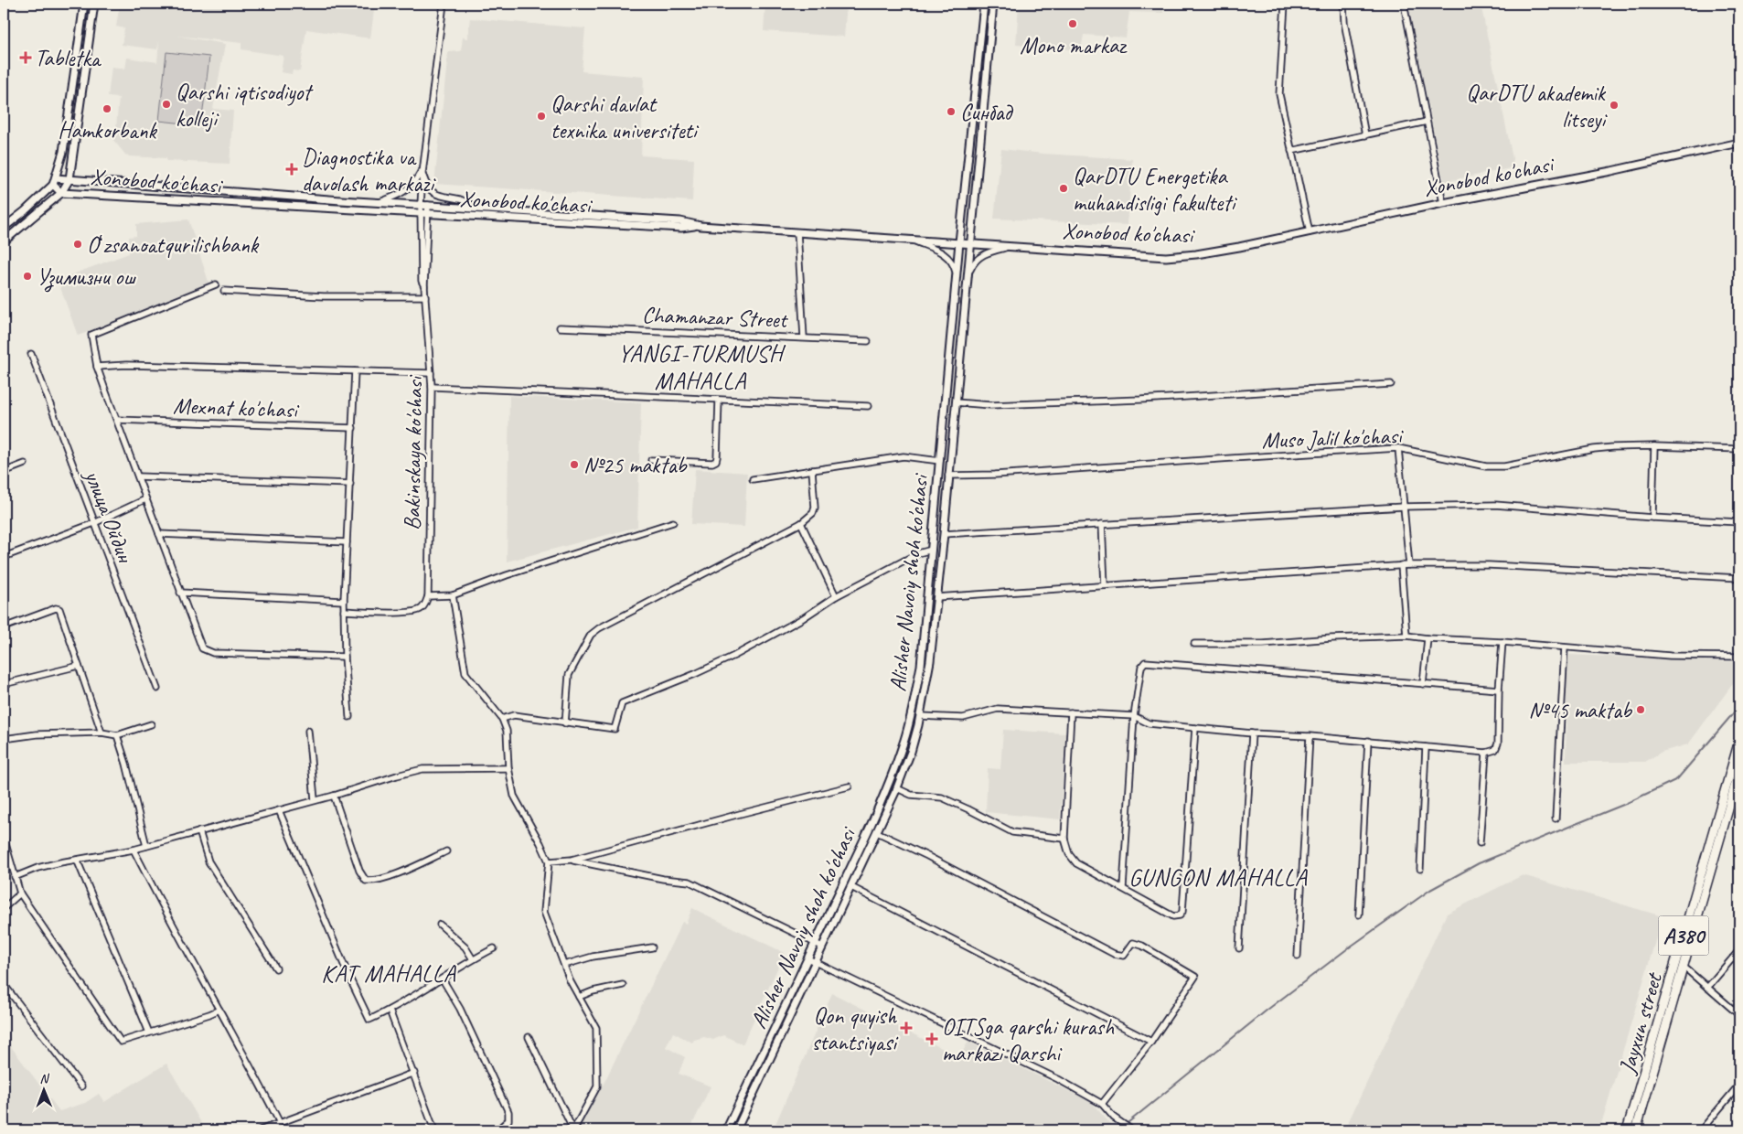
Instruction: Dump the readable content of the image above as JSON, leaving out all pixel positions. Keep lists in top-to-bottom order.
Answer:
{
  "streets": {
    "highway": ["A380", "Jayxun street"],
    "main road": ["Xonobod ko'chasi", "Alisher Navoiy shoh ko'chasi"],
    "street": [
      "Chamanzar Street",
      "Mexnat ko'chasi",
      "Muso Jalil ko'chasi",
      "Bakinskaya ko'chasi",
      "улица Ойдин"
    ]
  },
  "crossings": [
    ["Xonobod ko'chasi", "Bakinskaya ko'chasi"],
    ["Xonobod ko'chasi", "Alisher Navoiy shoh ko'chasi"],
    ["Muso Jalil ko'chasi", "Alisher Navoiy shoh ko'chasi"]
  ],
  "districts": ["YANGI-TURMUSH MAHALLA", "GUNGON MAHALLA", "KAT MAHALLA"],
  "places": {
    "other": [
      "Mono markaz",
      "Qarshi iqtisodiyot kolleji",
      "QarDTU akademik litseyi",
      "Hamkorbank",
      "Синбад",
      "Qarshi davlat texnika universiteti",
      "QarDTU Energetika muhandisligi fakulteti",
      "Oʻzsanoatqurilishbank",
      "Узимизни ош",
      "№25 maktab",
      "№45 maktab"
    ],
    "health": [
      "Tabletka",
      "Diagnostika va davolash markazi",
      "Qon quyish stantsiyasi",
      "OITSga qarshi kurash markazi Qarshi"
    ]
  },
  "north": "top"
}
